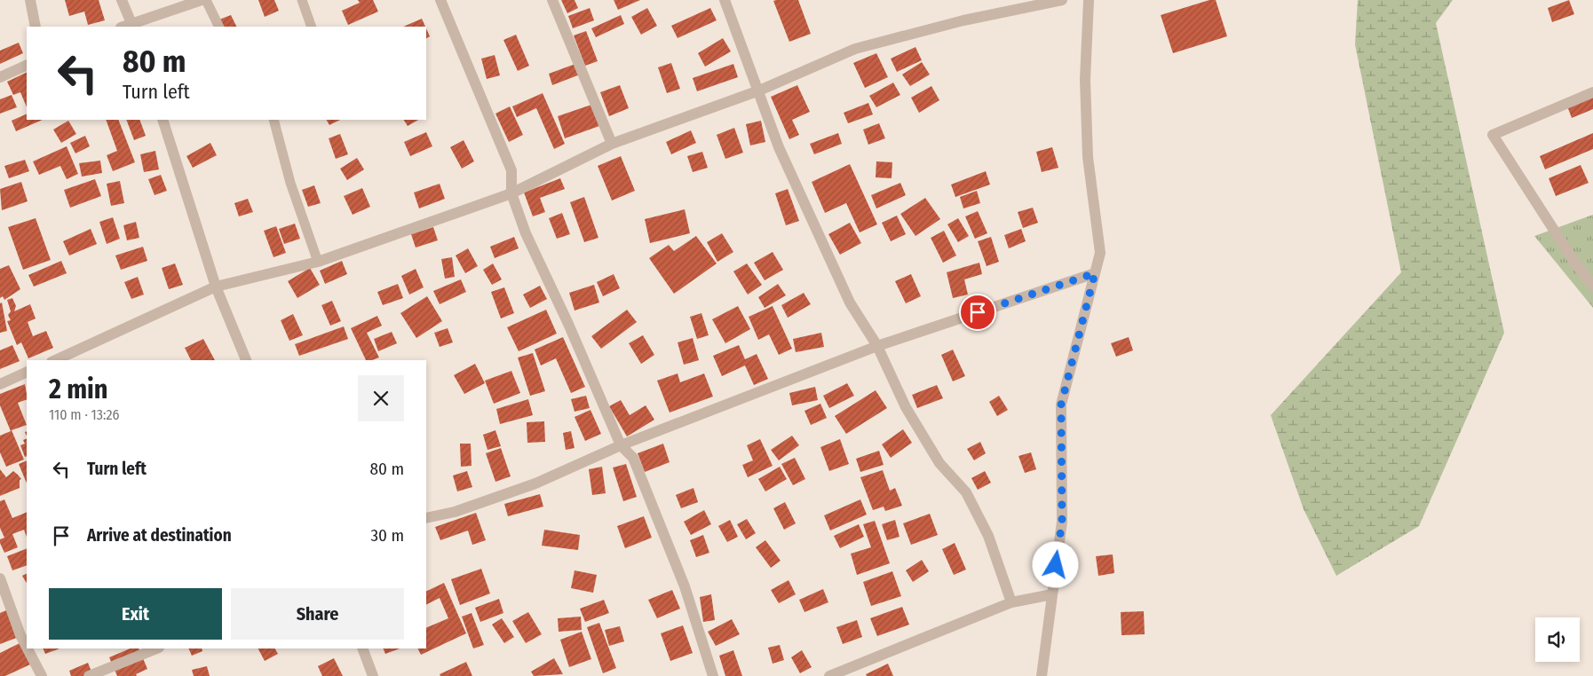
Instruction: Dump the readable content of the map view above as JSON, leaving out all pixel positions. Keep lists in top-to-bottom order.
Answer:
{
  "page": {
    "turn": ["80 m", "Turn left"],
    "heading": ["2 min", "110 m · 13:26"],
    "list": [
      {
        "name": "Turn left",
        "value": "80 m"
      },
      {
        "name": "Arrive at destination",
        "value": "30 m"
      }
    ],
    "buttons": ["Exit", "Share"]
  }
}
